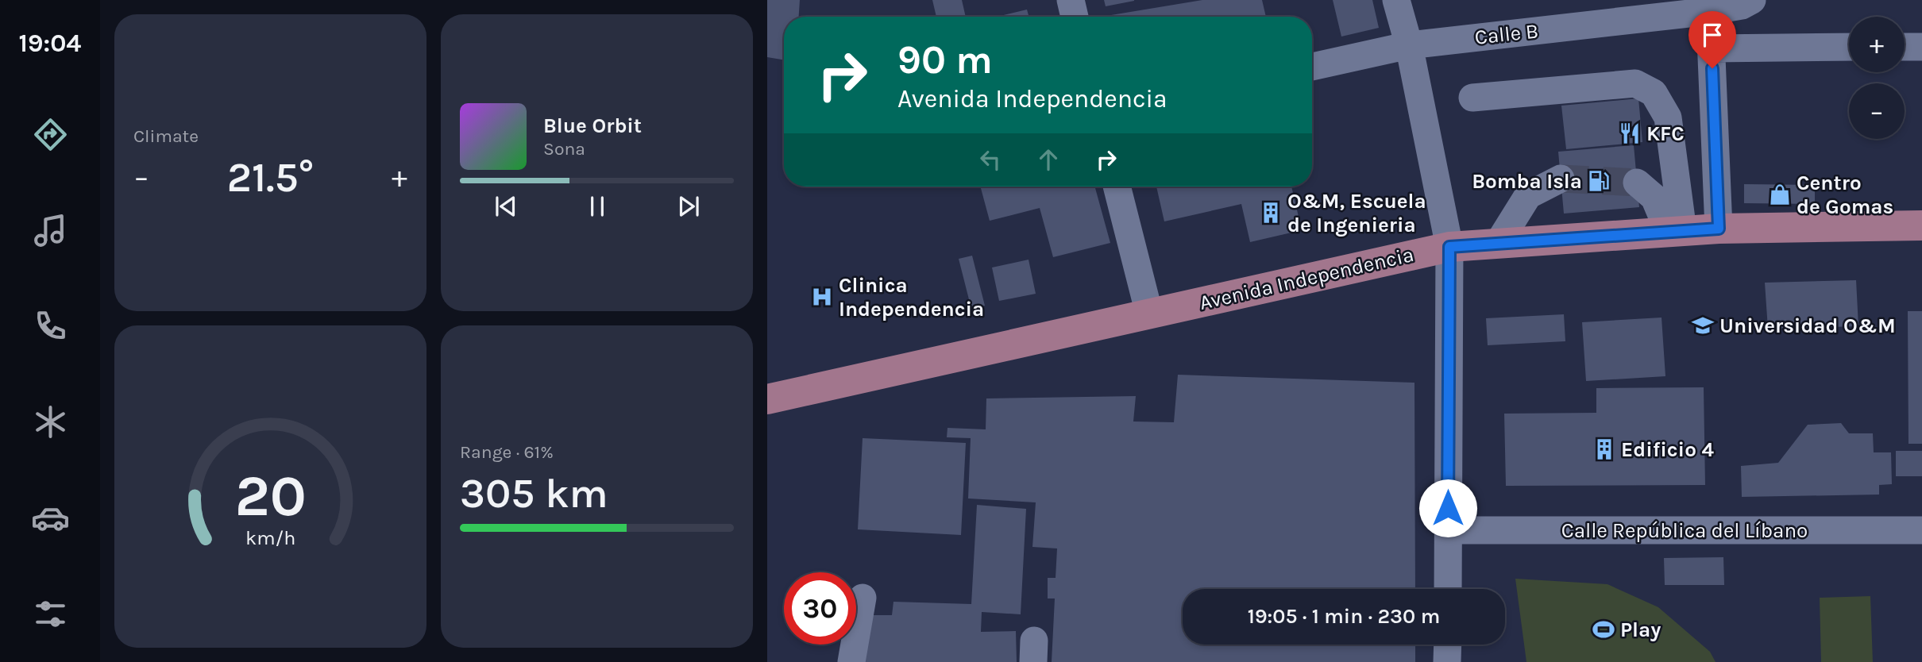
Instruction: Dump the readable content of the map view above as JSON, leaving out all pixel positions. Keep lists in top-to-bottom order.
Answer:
{
  "streets": {
    "main road": ["Avenida Independencia"],
    "street": ["Calle B", "Calle República del Líbano"]
  },
  "places": {
    "restaurant": ["KFC"],
    "fuel station": ["Bomba Isla"],
    "shop": ["Centro de Gomas"],
    "building": ["O&M, Escuela de Ingenieria", "Edificio 4"],
    "hospital": ["Clinica Independencia"],
    "school or university": ["Universidad O&M"],
    "sports": ["Play"]
  },
  "page": {
    "tabs": "19:04",
    "tile": [
      "Climate",
      ["Range · 61%", "305 km"]
    ],
    "map_buttons": ["+", "−"],
    "turn": ["90 m", "Avenida Independencia"],
    "song": ["Blue Orbit", "Sona"],
    "heat": ["−", "21.5°", "+"],
    "limit": "30",
    "trip": "19:05 · 1 min · 230 m",
    "gauge": ["20", "km/h"]
  }
}
